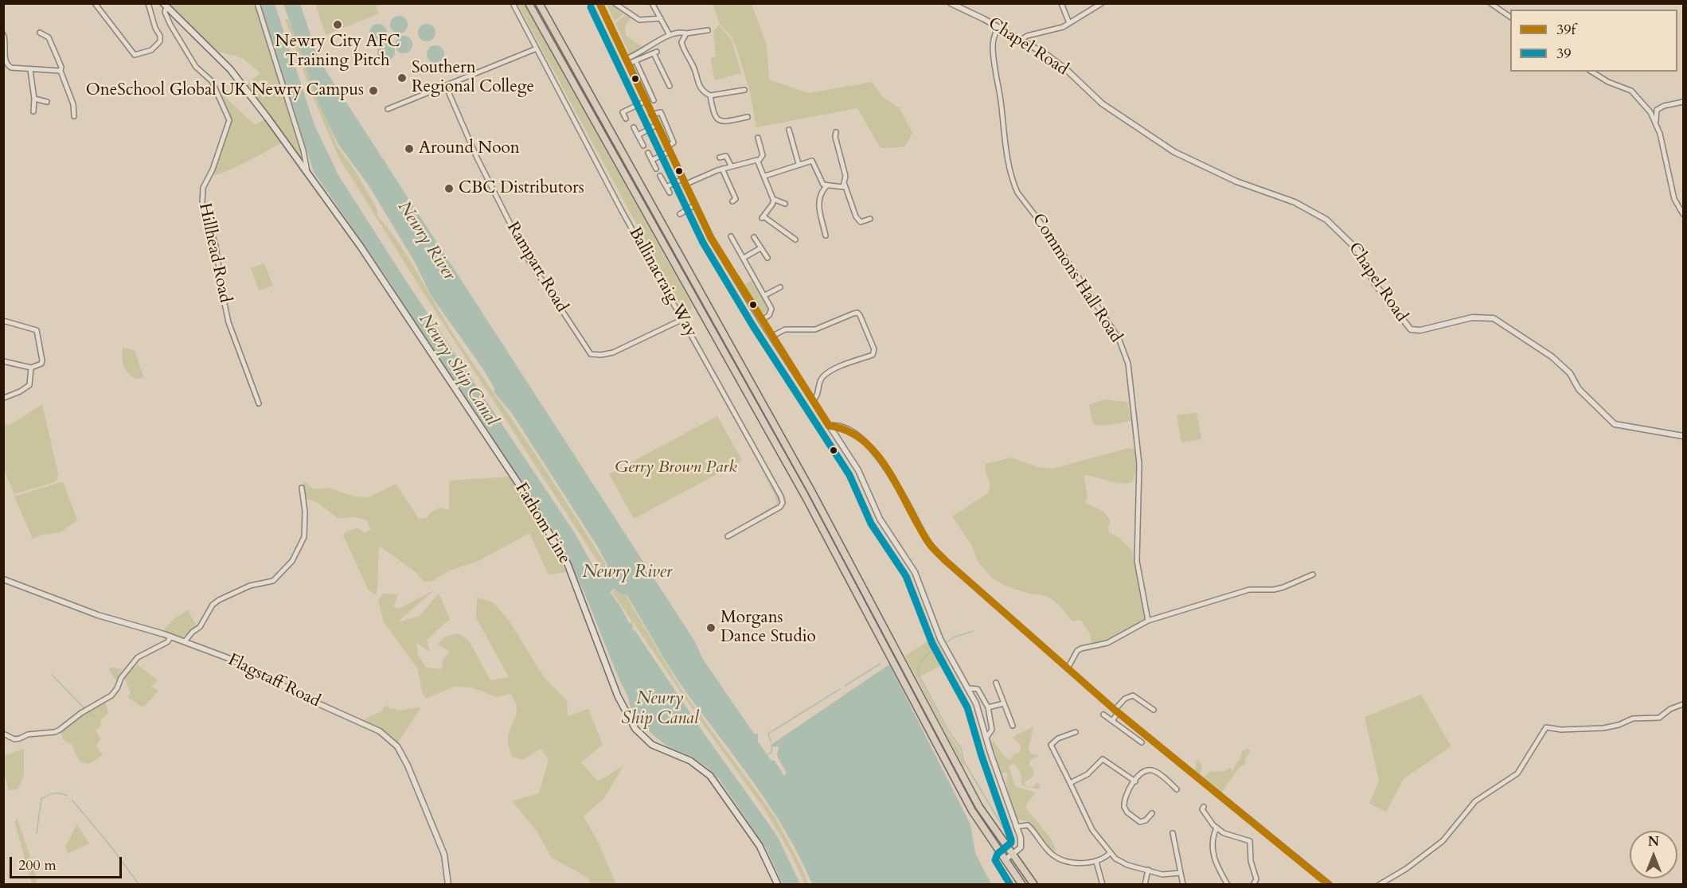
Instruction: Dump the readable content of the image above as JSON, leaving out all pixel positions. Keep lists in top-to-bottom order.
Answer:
{
  "streets": {
    "main road": ["Fathom Line"],
    "street": [
      "Chapel Road",
      "Hillhead Road",
      "Rampart Road",
      "Commons Hall Road",
      "Ballinacraig Way",
      "Flagstaff Road"
    ]
  },
  "crossings": [
    ["Chapel Road", "Commons Hall Road"],
    ["Rampart Road", "Ballinacraig Way"]
  ],
  "water": ["Newry River", "Newry Ship Canal"],
  "parks": ["Gerry Brown Park"],
  "places": [
    "Newry City AFC Training Pitch",
    "Southern Regional College",
    "OneSchool Global UK Newry Campus",
    "Around Noon",
    "CBC Distributors",
    "Morgans Dance Studio"
  ],
  "lines": ["transit line 39f", "transit line 39"],
  "legend": ["39f", "39"],
  "scale_bar": "200 m",
  "north": "top"
}
